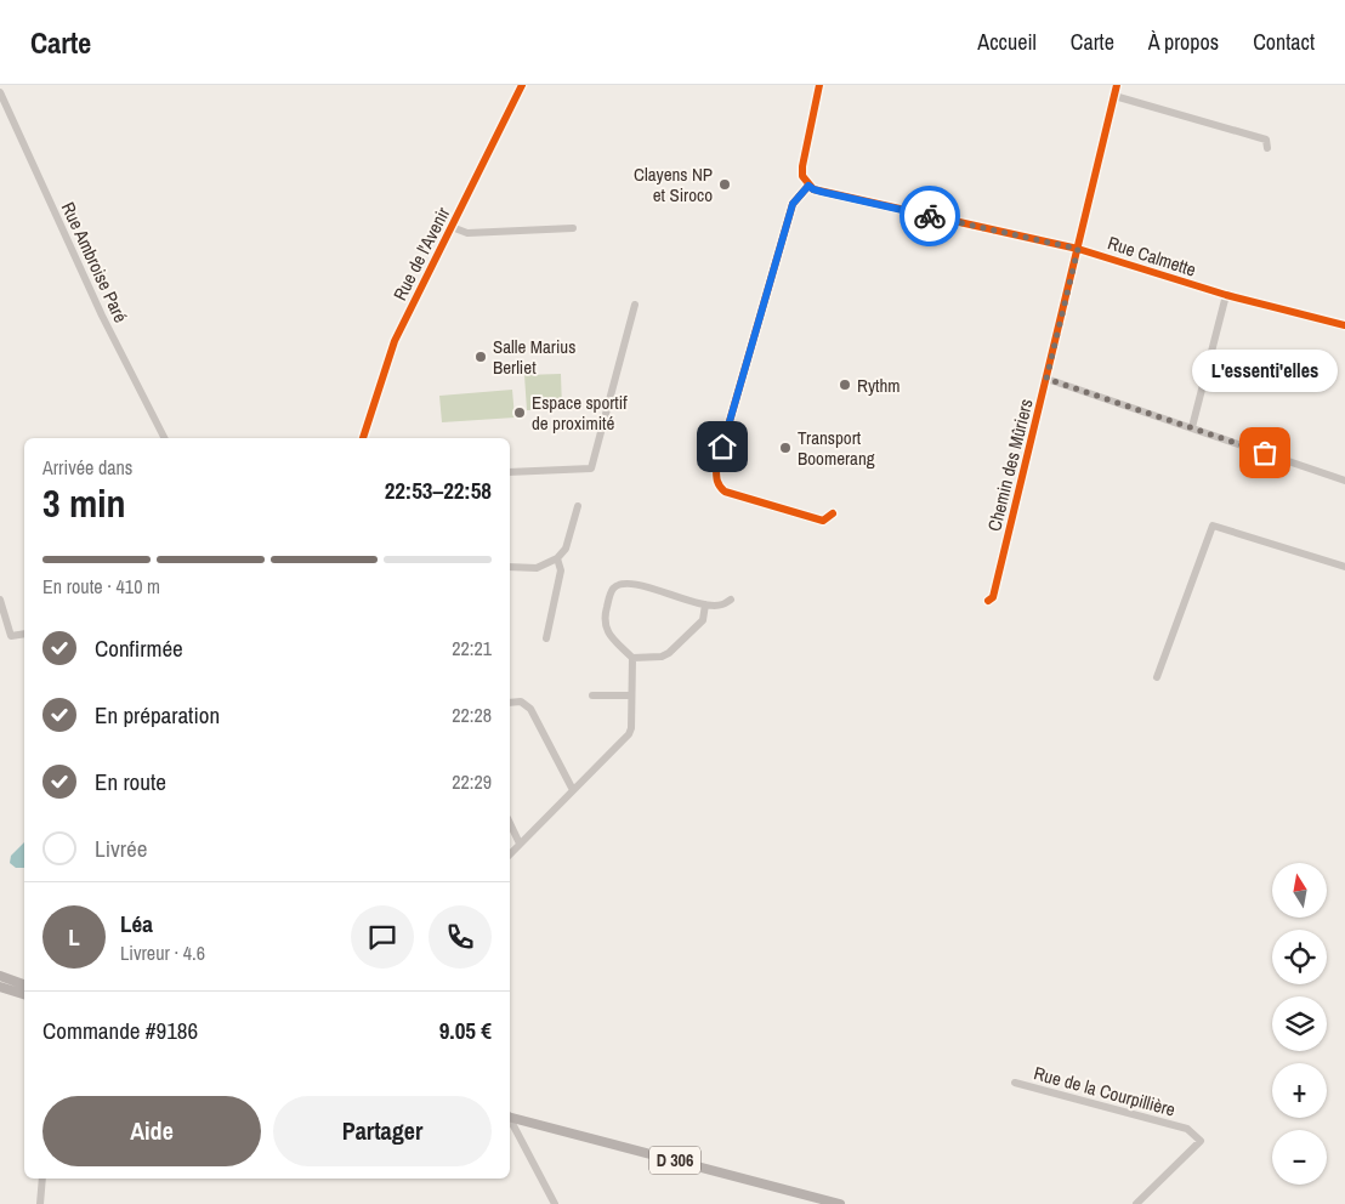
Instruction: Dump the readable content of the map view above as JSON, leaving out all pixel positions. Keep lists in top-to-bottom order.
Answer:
{
  "streets": {
    "main road": ["D 306"],
    "street": [
      "Rue de l'Avenir",
      "Rue Calmette",
      "Rue Ambroise Paré",
      "Chemin des Mûriers",
      "Rue de la Courpillière"
    ]
  },
  "crossings": [
    ["Rue Calmette", "Chemin des Mûriers"]
  ],
  "places": [
    "Clayens NP et Siroco",
    "Salle Marius Berliet",
    "Rythm",
    "Espace sportif de proximité",
    "Transport Boomerang",
    "L'essenti'elles"
  ],
  "north": "top",
  "page": {
    "header": "Carte",
    "nav": [
      "Accueil",
      "Carte",
      "À propos",
      "Contact"
    ],
    "bubble": "L'essenti'elles",
    "heading": ["3 min", "Arrivée dans", "22:53–22:58"],
    "panel": [
      "Léa",
      "Livreur · 4.6",
      "Commande #9186",
      "9.05 €"
    ],
    "bar": "En route · 410 m",
    "list": [
      ["Confirmée", "22:21"],
      ["En préparation", "22:28"],
      ["En route", "22:29"],
      "Livrée"
    ],
    "map_buttons": ["+", "−"],
    "round": "L",
    "buttons": ["Aide", "Partager"]
  }
}
